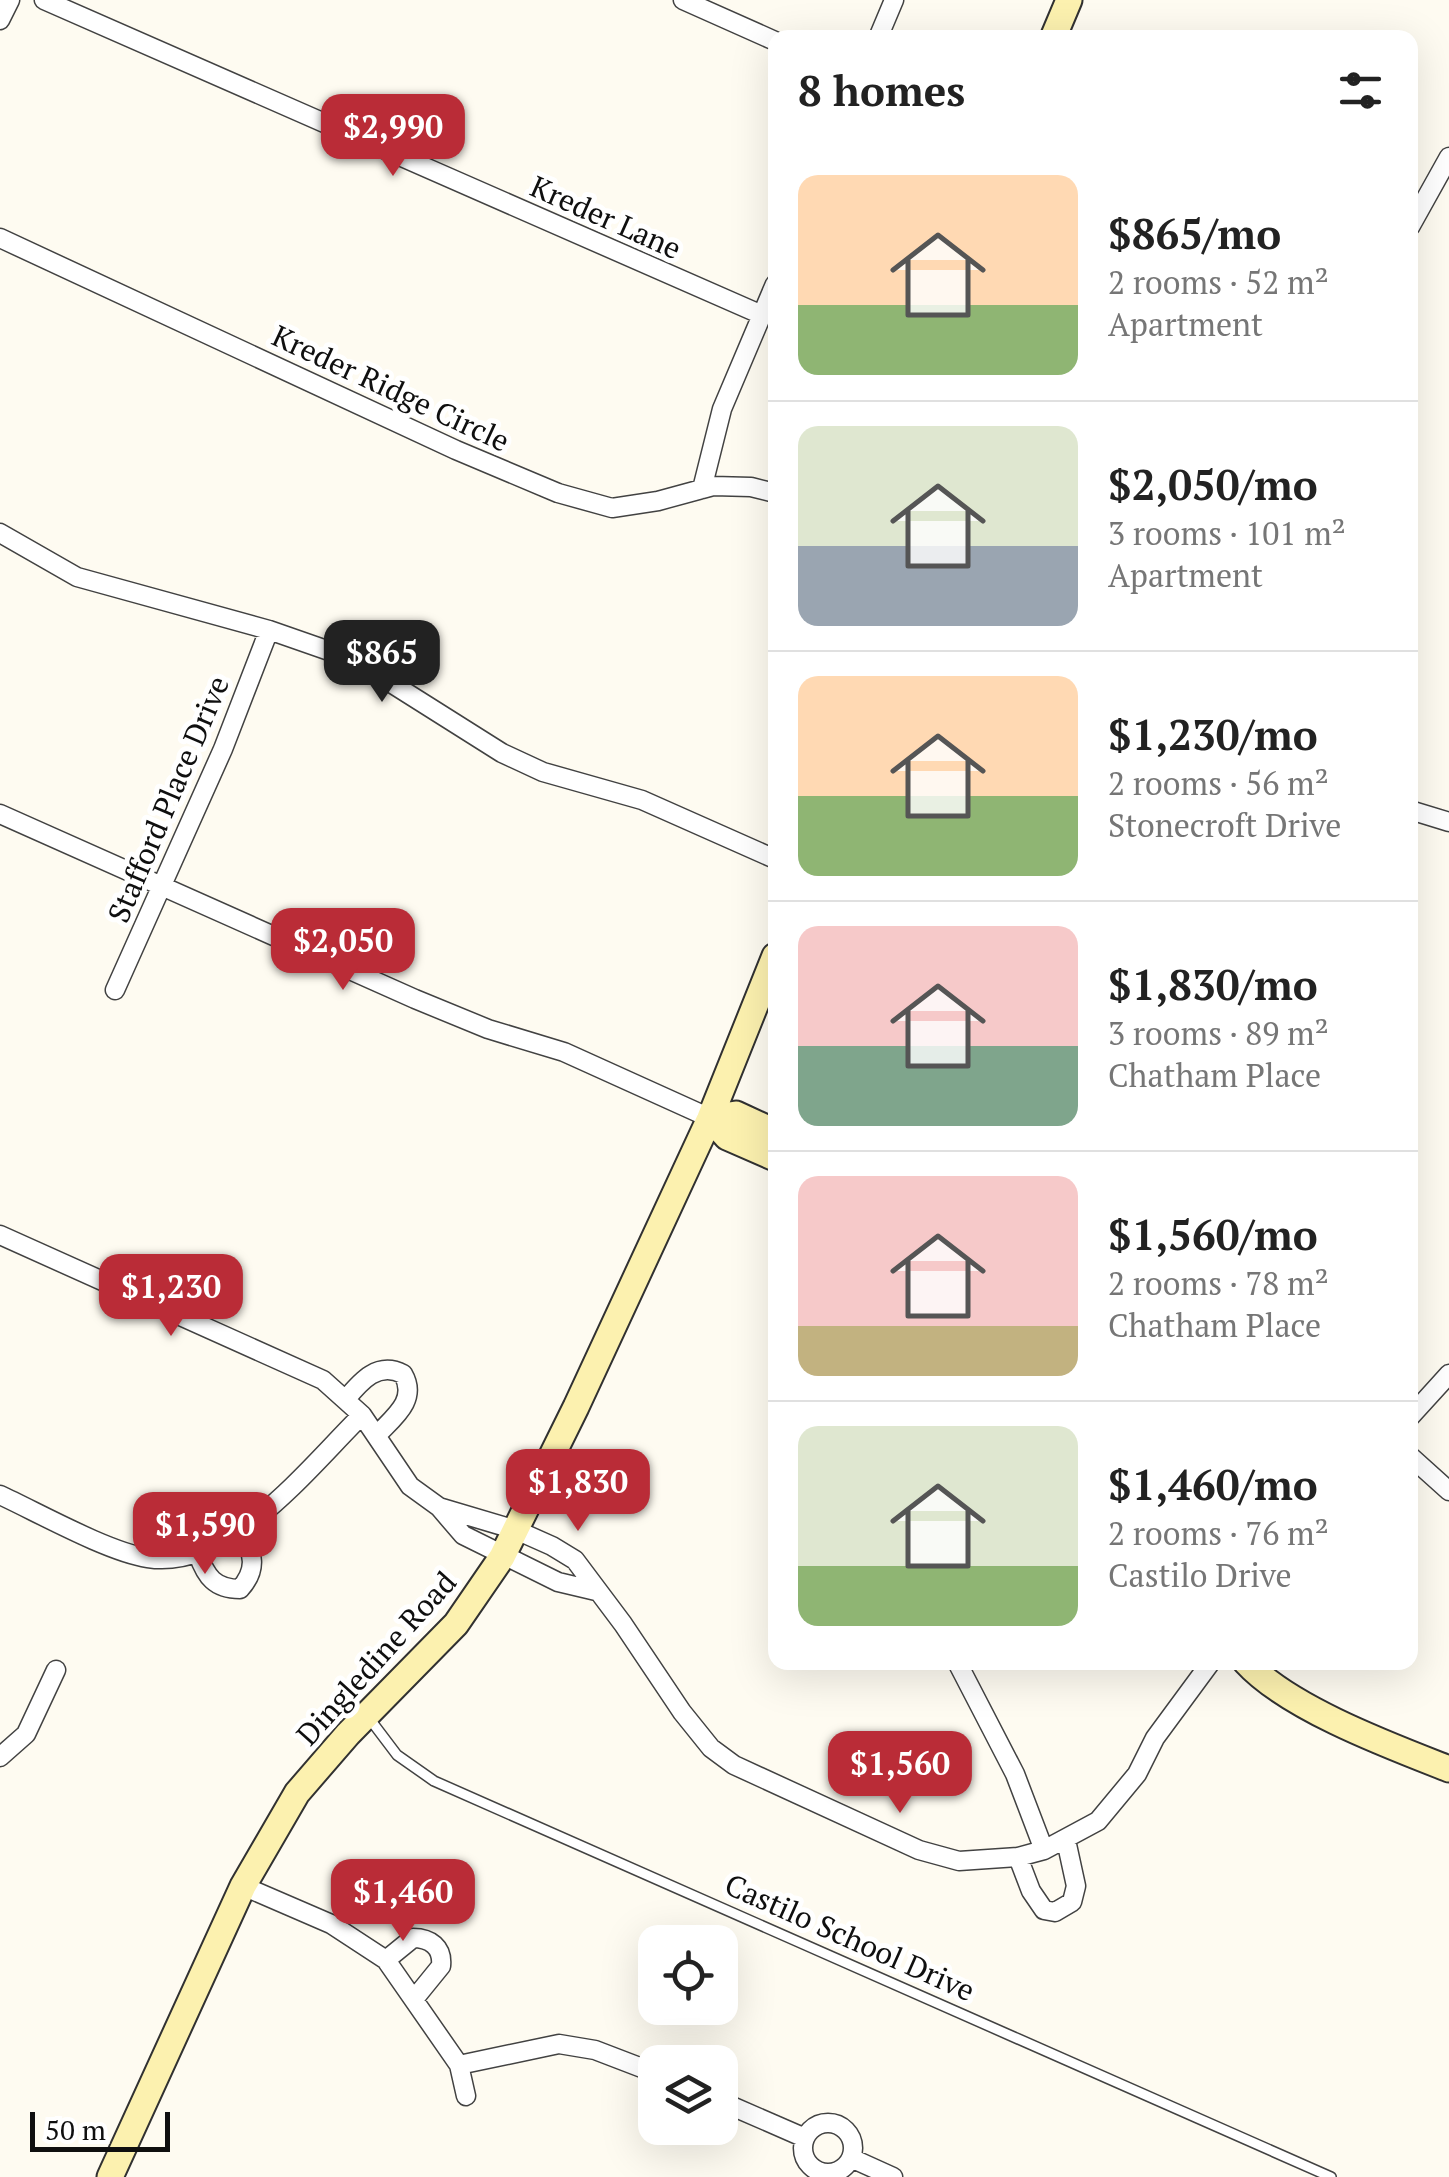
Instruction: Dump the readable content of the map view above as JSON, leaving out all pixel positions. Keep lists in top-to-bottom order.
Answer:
{
  "streets": {
    "street": [
      "Kreder Lane",
      "Kreder Ridge Circle",
      "Stafford Place Drive",
      "Dingledine Road"
    ],
    "lane": ["Castilo School Drive"]
  },
  "crossings": [
    ["Dingledine Road", "Castilo School Drive"]
  ],
  "scale_bar": "50 m",
  "page": {
    "heading": "8 homes",
    "price": [
      "$2,990",
      "$865",
      "$2,050",
      "$1,230",
      "$1,830",
      "$1,590",
      "$1,560",
      "$1,460"
    ],
    "list": [
      {
        "name": "$865/mo",
        "note": "2 rooms · 52 m² · Apartment"
      },
      {
        "name": "$2,050/mo",
        "note": "3 rooms · 101 m² · Apartment"
      },
      {
        "name": "$1,230/mo",
        "note": "2 rooms · 56 m² · Stonecroft Drive"
      },
      {
        "name": "$1,830/mo",
        "note": "3 rooms · 89 m² · Chatham Place"
      },
      {
        "name": "$1,560/mo",
        "note": "2 rooms · 78 m² · Chatham Place"
      },
      {
        "name": "$1,460/mo",
        "note": "2 rooms · 76 m² · Castilo Drive"
      }
    ],
    "scale": "50 m"
  }
}
